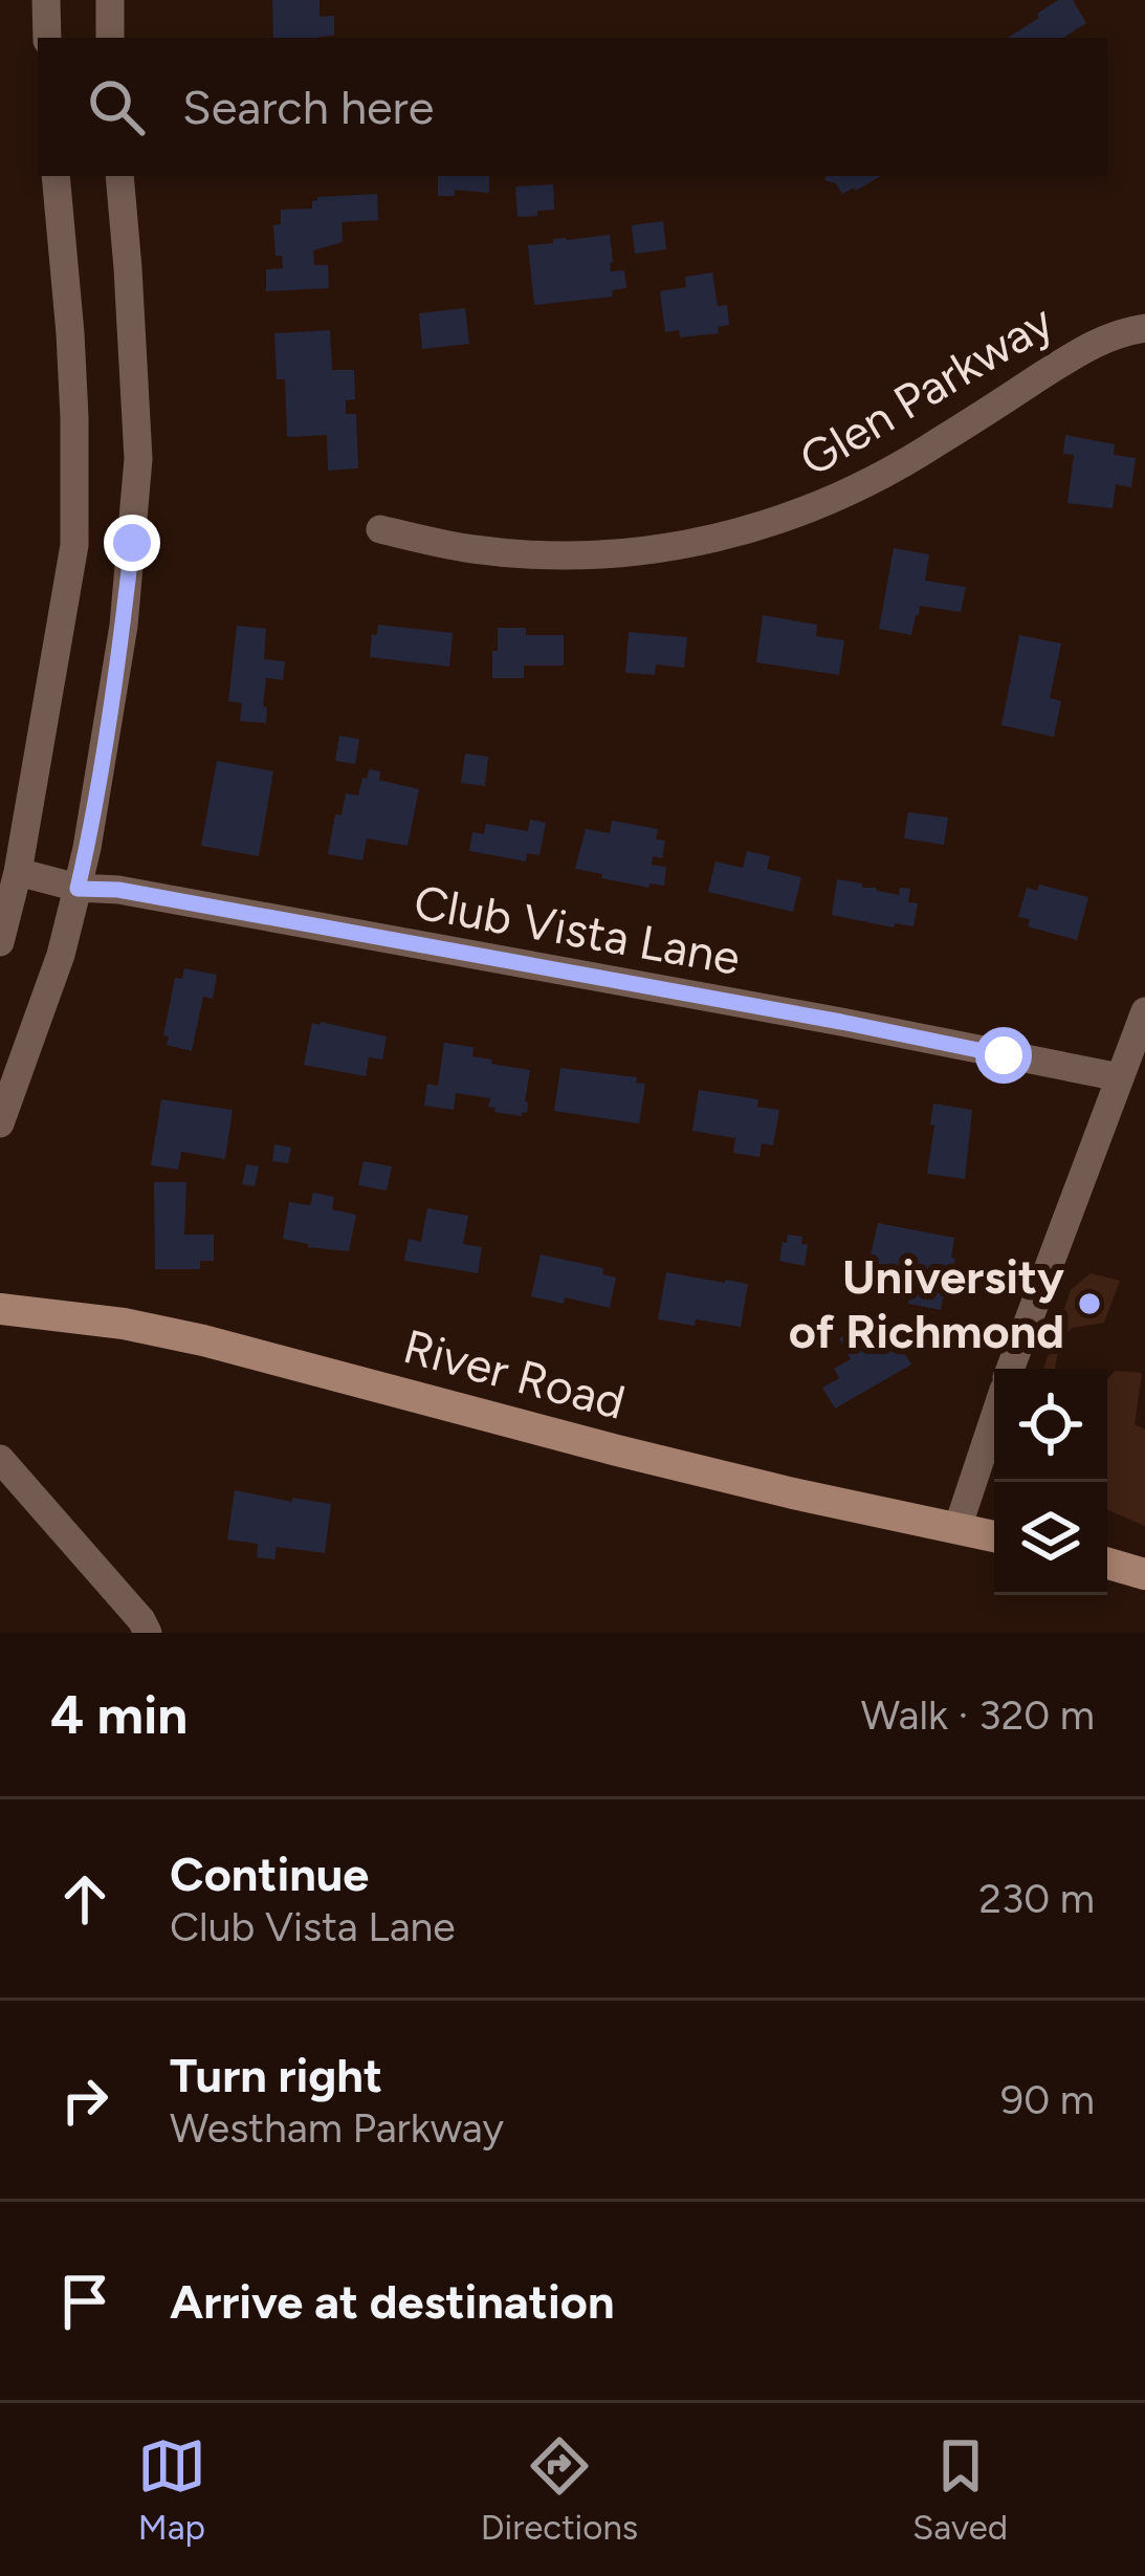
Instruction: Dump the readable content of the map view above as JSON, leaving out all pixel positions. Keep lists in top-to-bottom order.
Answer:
{
  "streets": {
    "main road": ["River Road"],
    "street": ["Glen Parkway", "Club Vista Lane"]
  },
  "places": ["University of Richmond"],
  "page": {
    "search": "Search here",
    "heading": ["4 min", "Walk · 320 m"],
    "list": [
      ["Continue", "Club Vista Lane", "230 m"],
      ["Turn right", "Westham Parkway", "90 m"],
      "Arrive at destination"
    ],
    "nav": ["Map", "Directions", "Saved"]
  }
}
